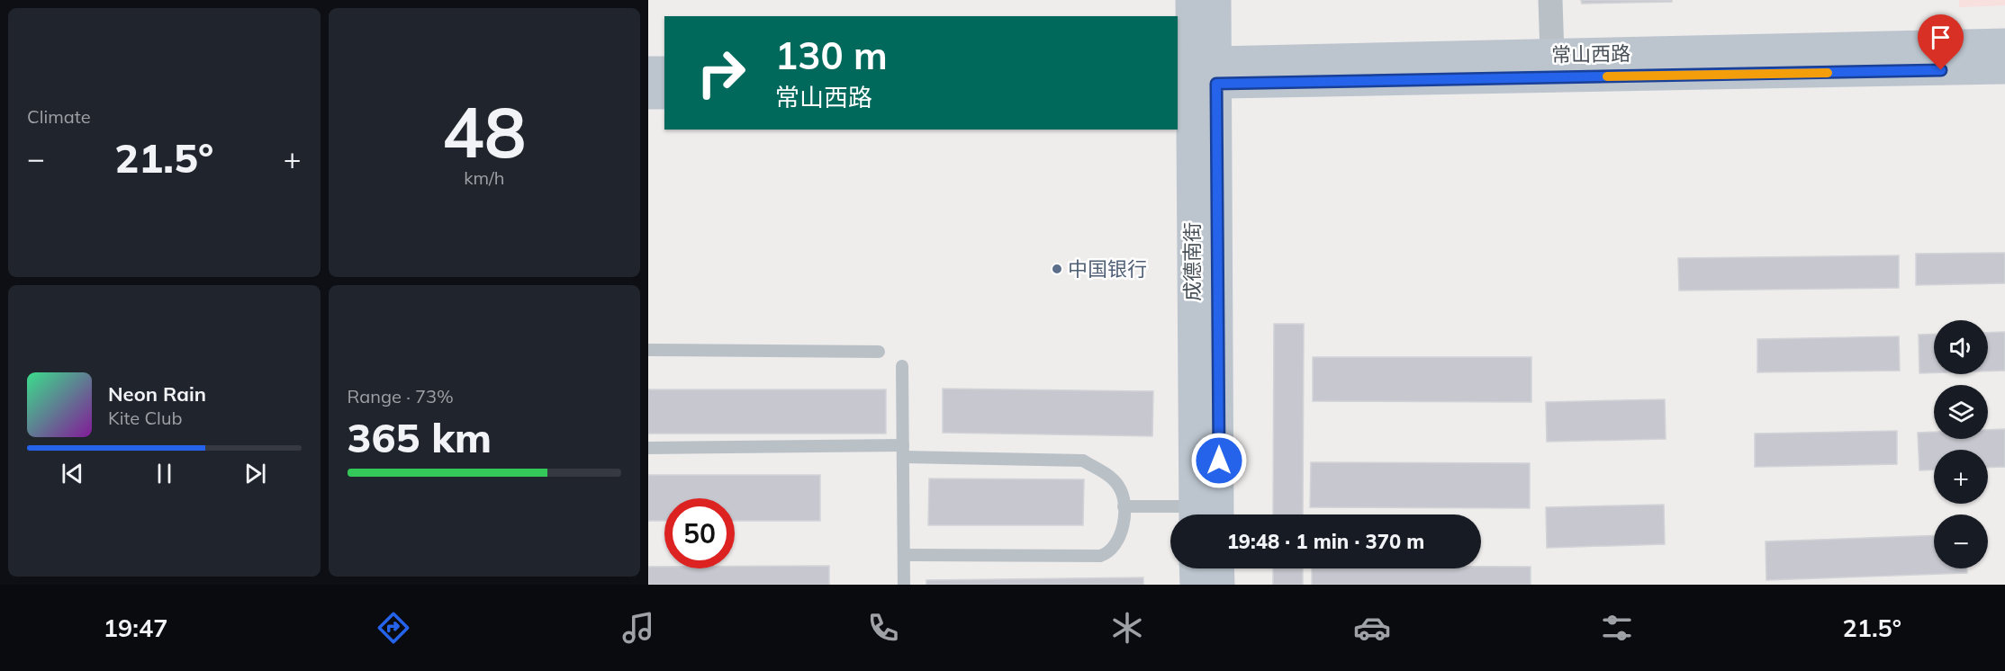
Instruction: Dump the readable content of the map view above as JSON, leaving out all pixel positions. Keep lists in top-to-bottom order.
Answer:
{
  "streets": {
    "main road": ["常山西路", "成德南街"]
  },
  "crossings": [
    ["常山西路", "成德南街"]
  ],
  "places": ["中国银行"],
  "page": {
    "tile": [
      "Climate",
      ["48", "km/h"],
      ["Range · 73%", "365 km"]
    ],
    "turn": ["130 m", "常山西路"],
    "heat": ["−", "21.5°", "+"],
    "map_buttons": ["+", "−"],
    "song": ["Neon Rain", "Kite Club"],
    "limit": "50",
    "trip": "19:48 · 1 min · 370 m",
    "tabs": ["19:47", "21.5°"]
  }
}
